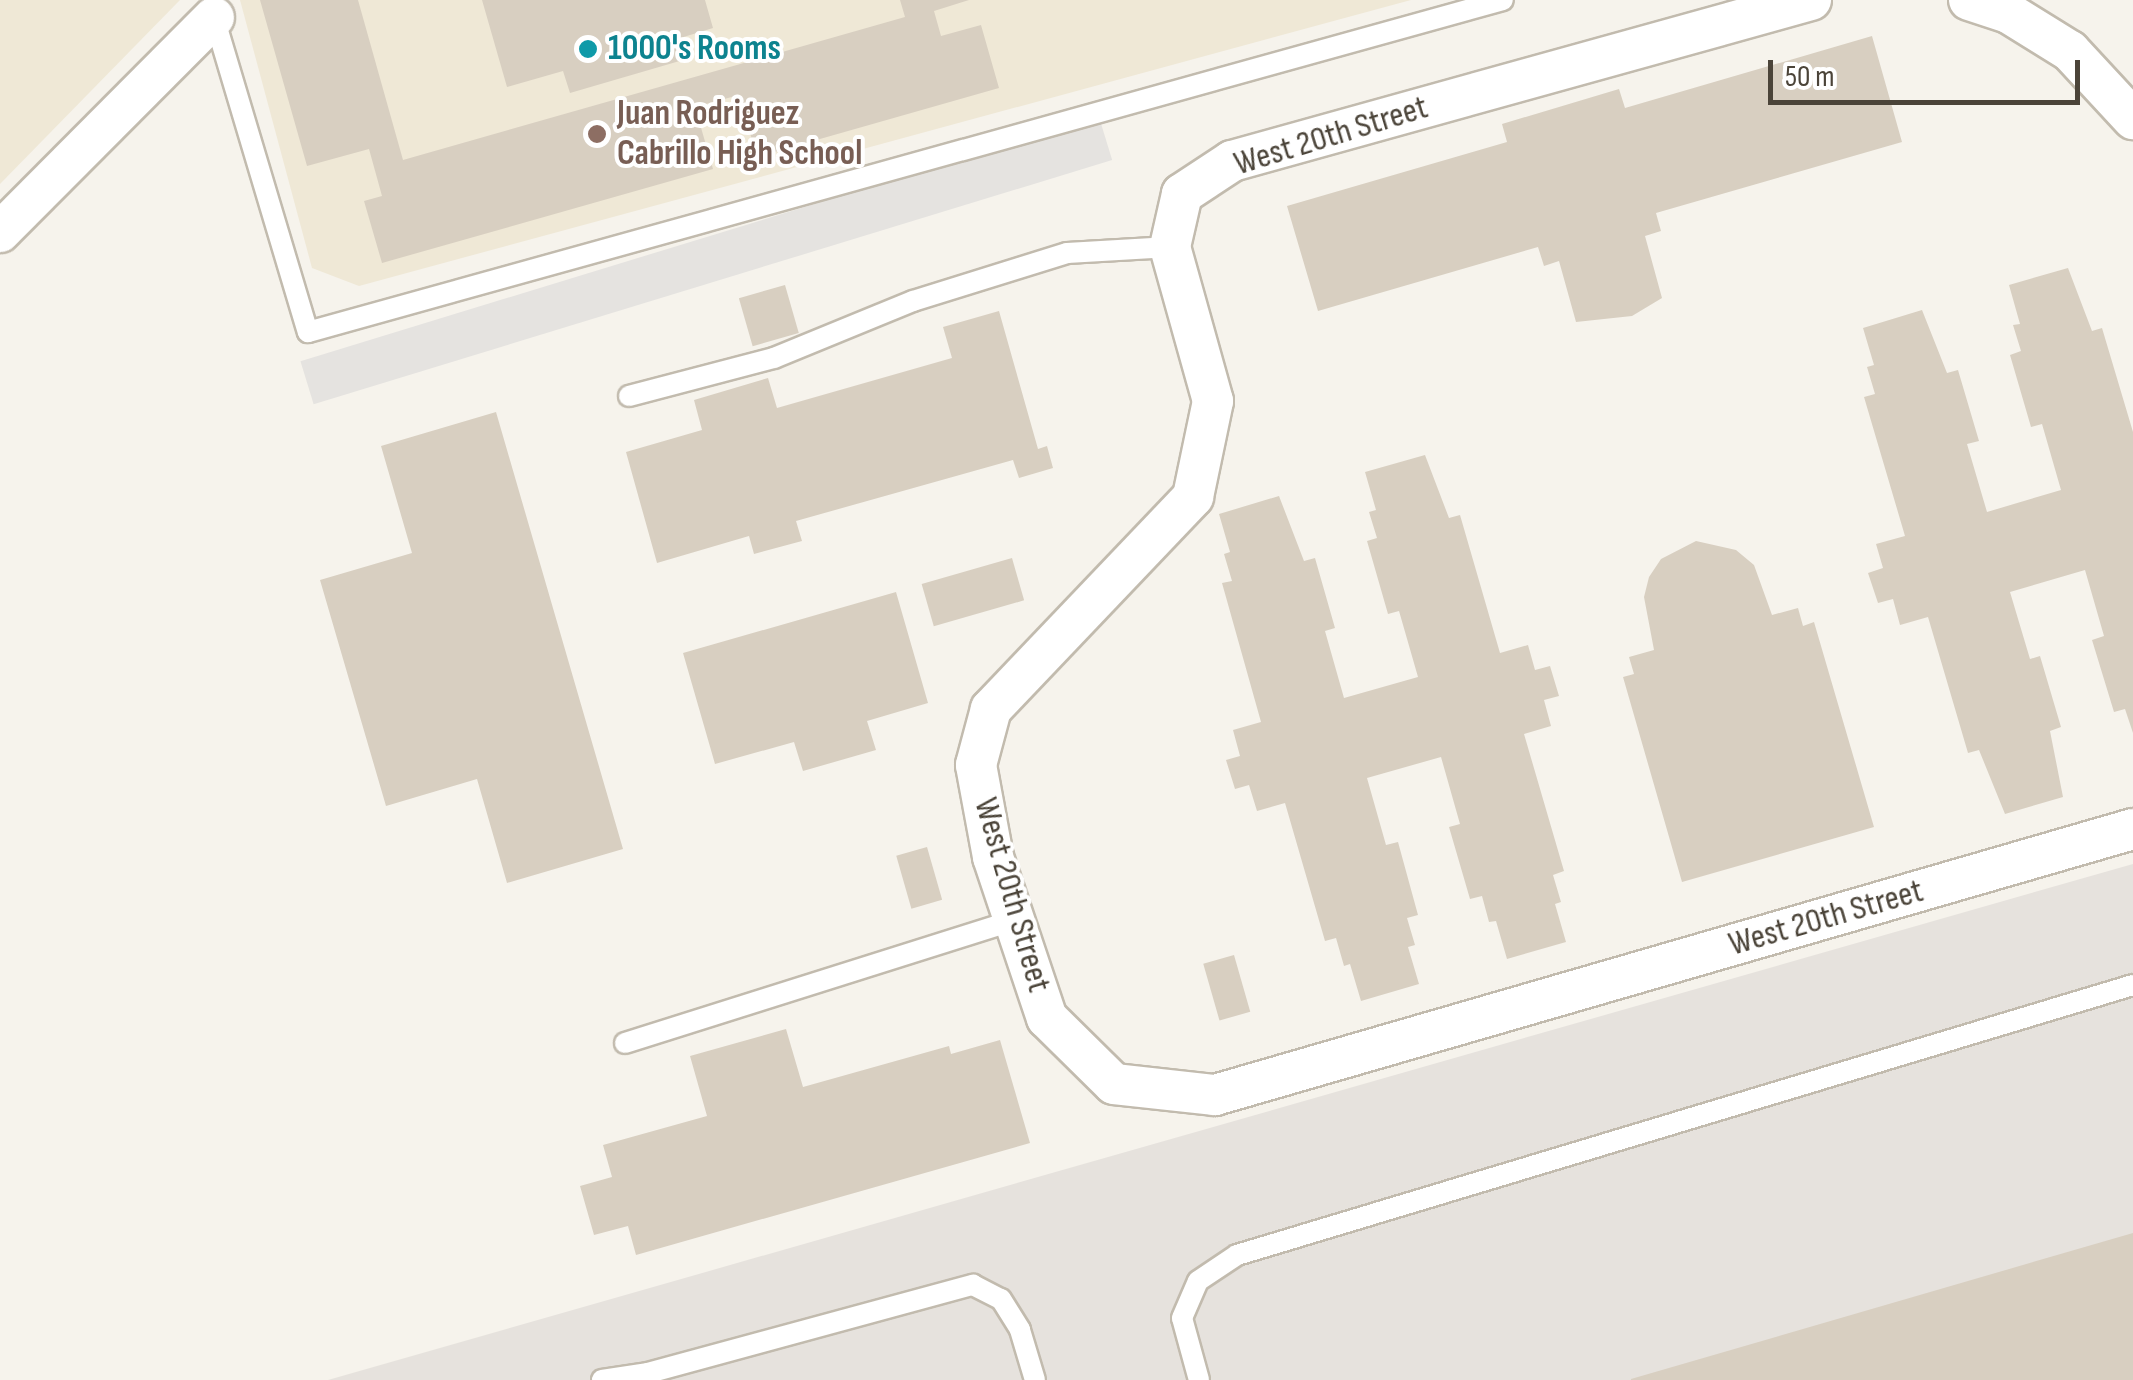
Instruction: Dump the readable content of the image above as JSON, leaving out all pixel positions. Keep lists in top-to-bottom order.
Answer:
{
  "streets": {
    "street": ["West 20th Street"]
  },
  "places": ["1000's Rooms", "Juan Rodriguez Cabrillo High School"],
  "scale_bar": "50 m"
}
